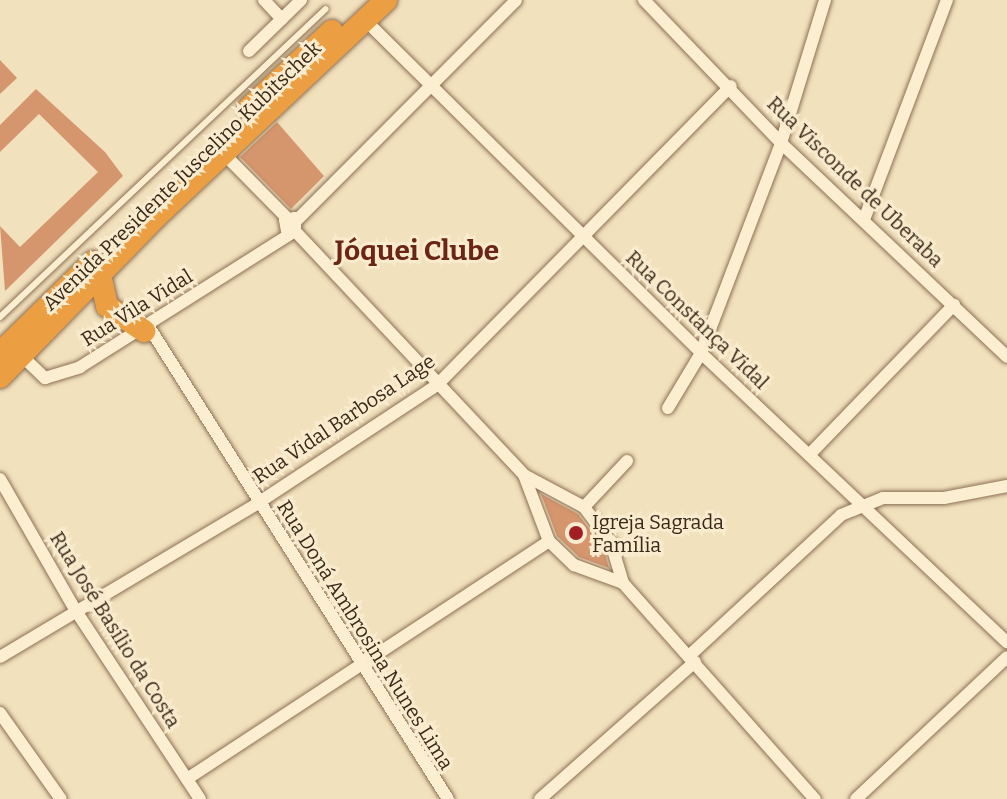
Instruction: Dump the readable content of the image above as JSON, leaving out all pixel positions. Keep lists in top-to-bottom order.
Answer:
{
  "streets": {
    "highway": ["Avenida Presidente Juscelino Kubitschek"],
    "street": [
      "Rua Visconde de Uberaba",
      "Rua Vila Vidal",
      "Rua Constança Vidal",
      "Rua Vidal Barbosa Lage",
      "Rua José Basílio da Costa",
      "Rua Doná Ambrosina Nunes Lima"
    ]
  },
  "crossings": [
    ["Avenida Presidente Juscelino Kubitschek", "Rua Vila Vidal"],
    ["Avenida Presidente Juscelino Kubitschek", "Rua Constança Vidal"],
    ["Rua Visconde de Uberaba", "Rua Vidal Barbosa Lage"],
    ["Rua Vila Vidal", "Rua Constança Vidal"],
    ["Rua Vila Vidal", "Rua Doná Ambrosina Nunes Lima"],
    ["Rua Constança Vidal", "Rua Vidal Barbosa Lage"],
    ["Rua Vidal Barbosa Lage", "Rua José Basílio da Costa"],
    ["Rua Vidal Barbosa Lage", "Rua Doná Ambrosina Nunes Lima"]
  ],
  "districts": ["Jóquei Clube"],
  "places": ["Igreja Sagrada Família"]
}
